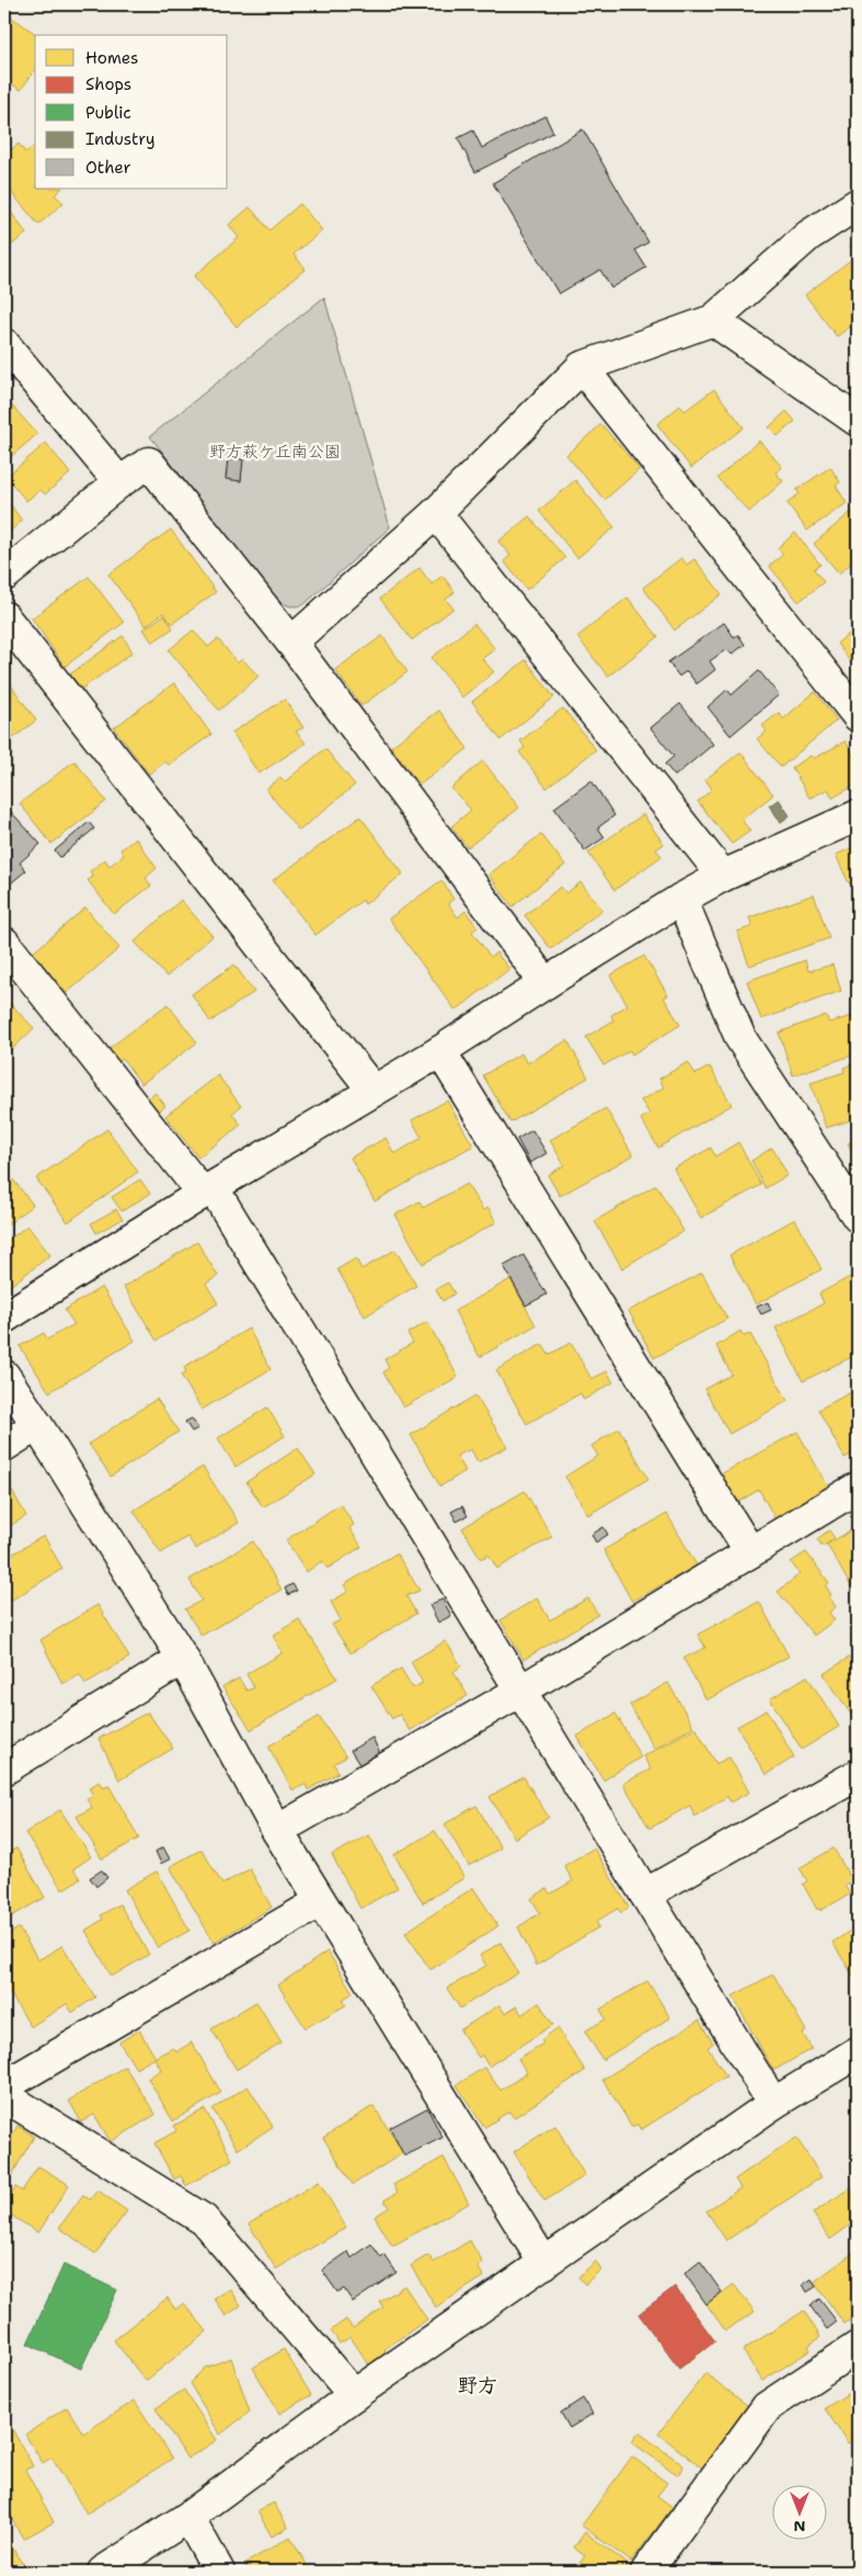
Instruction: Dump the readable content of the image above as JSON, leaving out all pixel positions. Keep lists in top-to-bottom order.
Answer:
{
  "districts": ["野方"],
  "parks": ["野方萩ケ丘南公園"],
  "legend": [
    "Homes",
    "Shops",
    "Public",
    "Industry",
    "Other"
  ],
  "north": "bottom"
}
